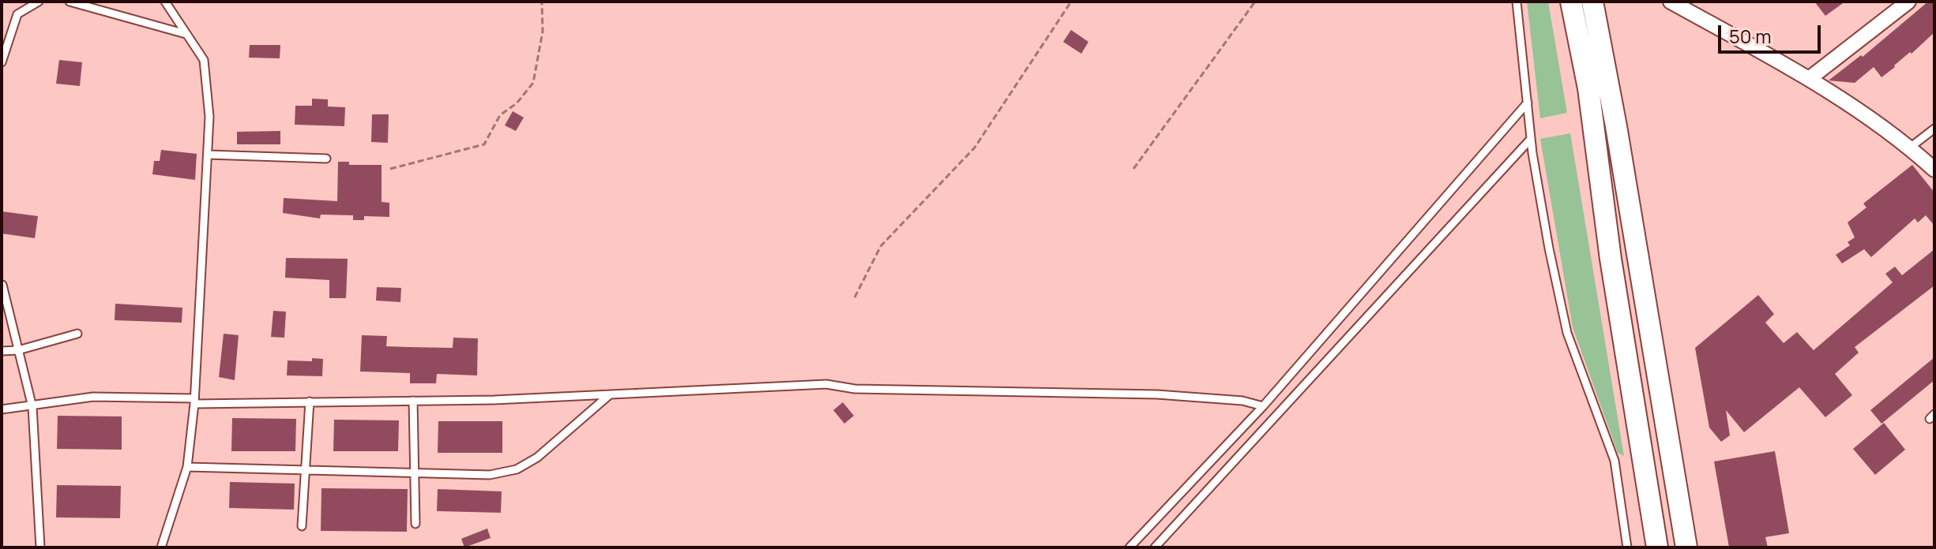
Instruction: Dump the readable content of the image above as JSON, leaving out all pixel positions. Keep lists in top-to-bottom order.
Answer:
{
  "scale_bar": "50 m"
}
